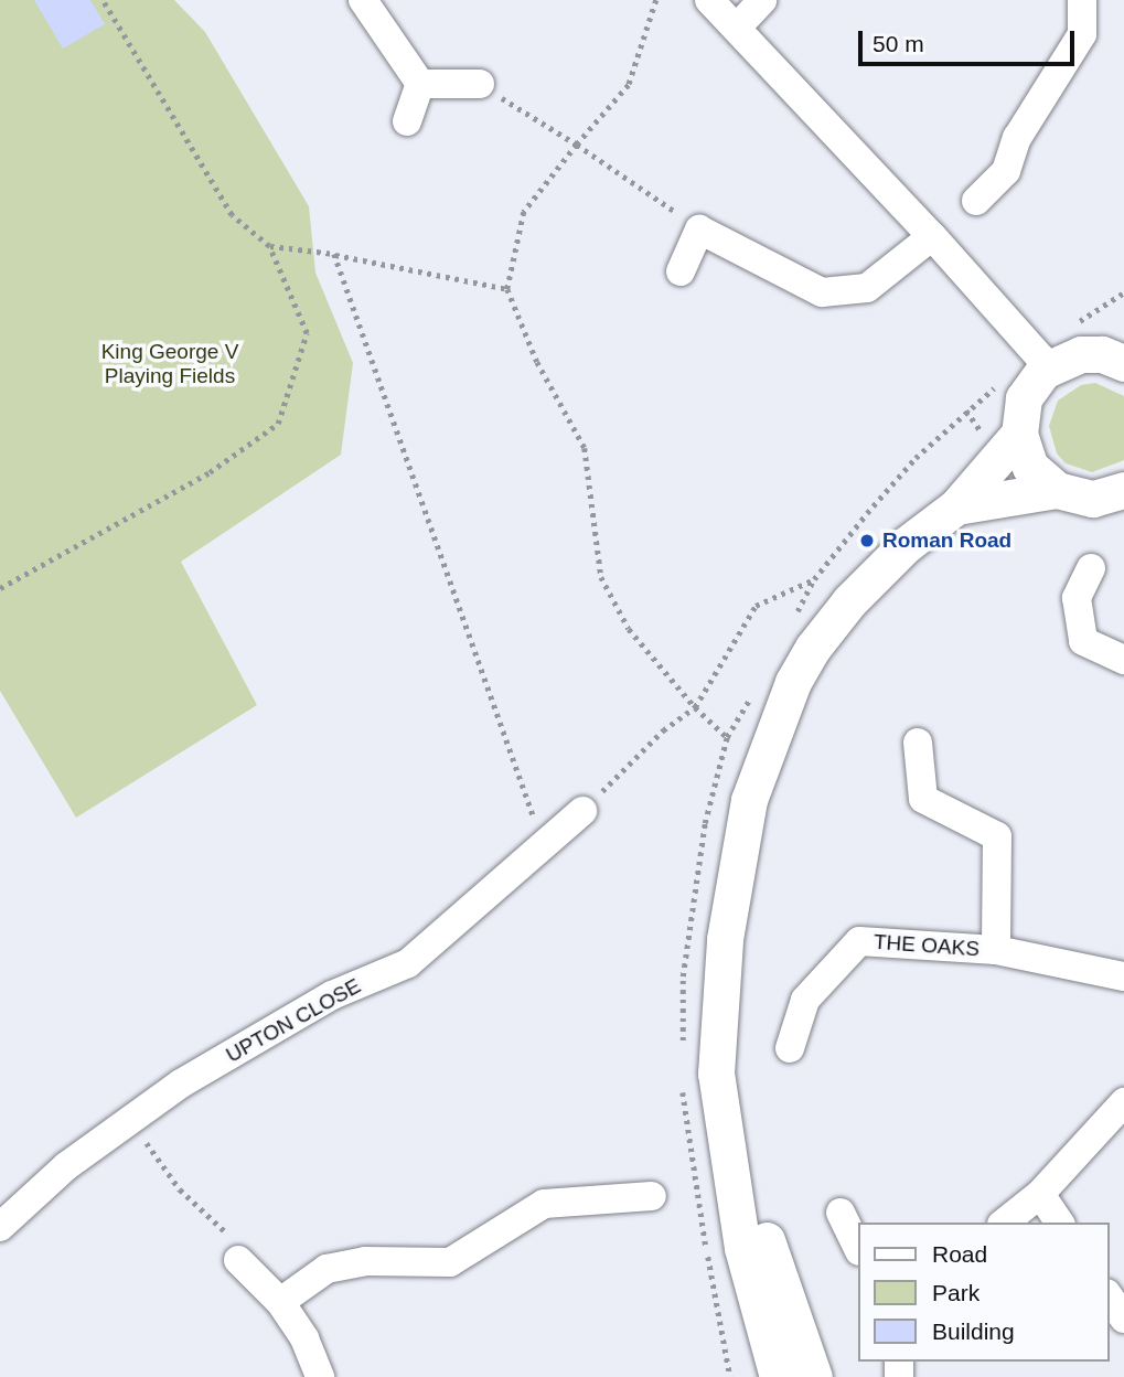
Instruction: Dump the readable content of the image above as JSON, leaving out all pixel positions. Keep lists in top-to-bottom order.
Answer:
{
  "streets": {
    "street": ["THE OAKS", "UPTON CLOSE"]
  },
  "parks": ["King George V Playing Fields"],
  "places": ["Roman Road"],
  "legend": ["Road", "Park", "Building"],
  "scale_bar": "50 m"
}
